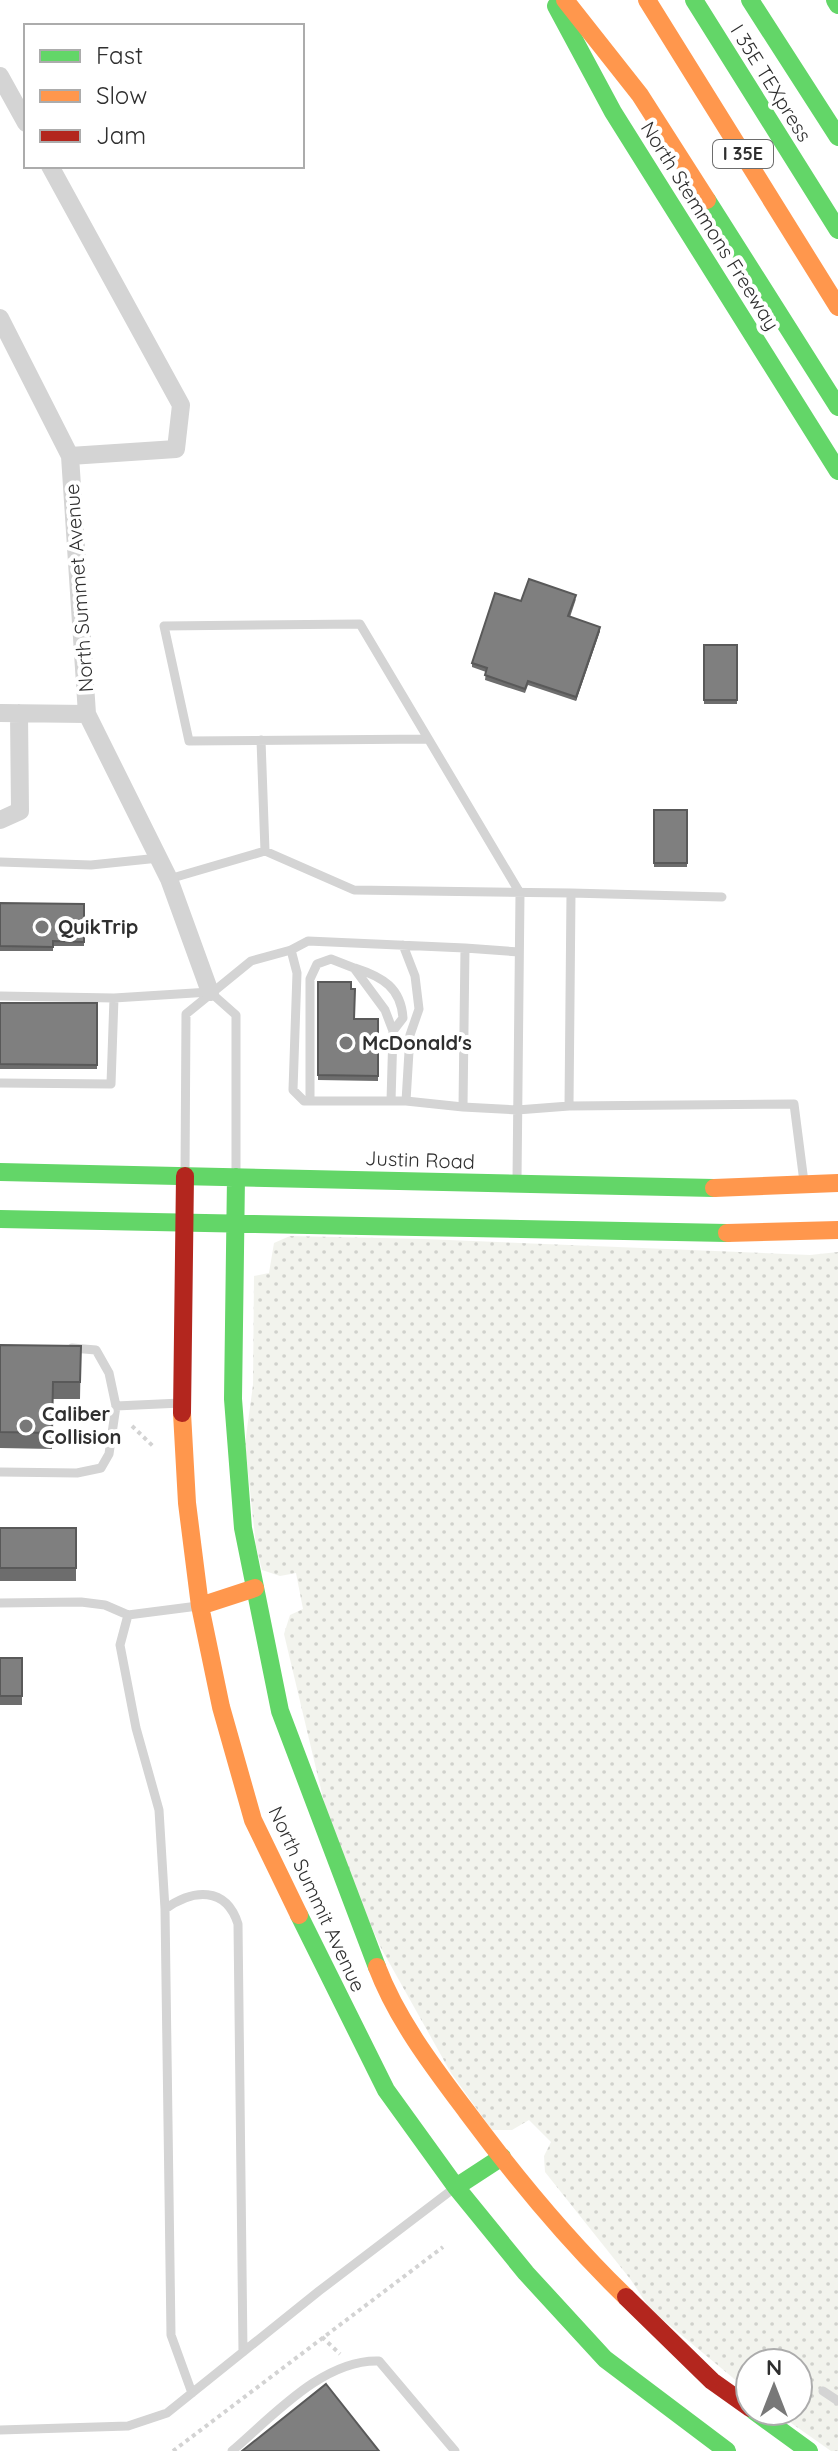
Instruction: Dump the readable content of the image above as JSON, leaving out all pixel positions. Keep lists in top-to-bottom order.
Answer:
{
  "streets": {
    "main road": [
      "I 35E TEXpress",
      "I 35E",
      "North Stemmons Freeway",
      "Justin Road",
      "North Summit Avenue"
    ],
    "street": ["North Summet Avenue"]
  },
  "crossings": [
    ["Justin Road", "North Summit Avenue"]
  ],
  "places": ["QuikTrip", "McDonald's", "Caliber Collision"],
  "legend": ["Fast", "Slow", "Jam"],
  "north": "top"
}
